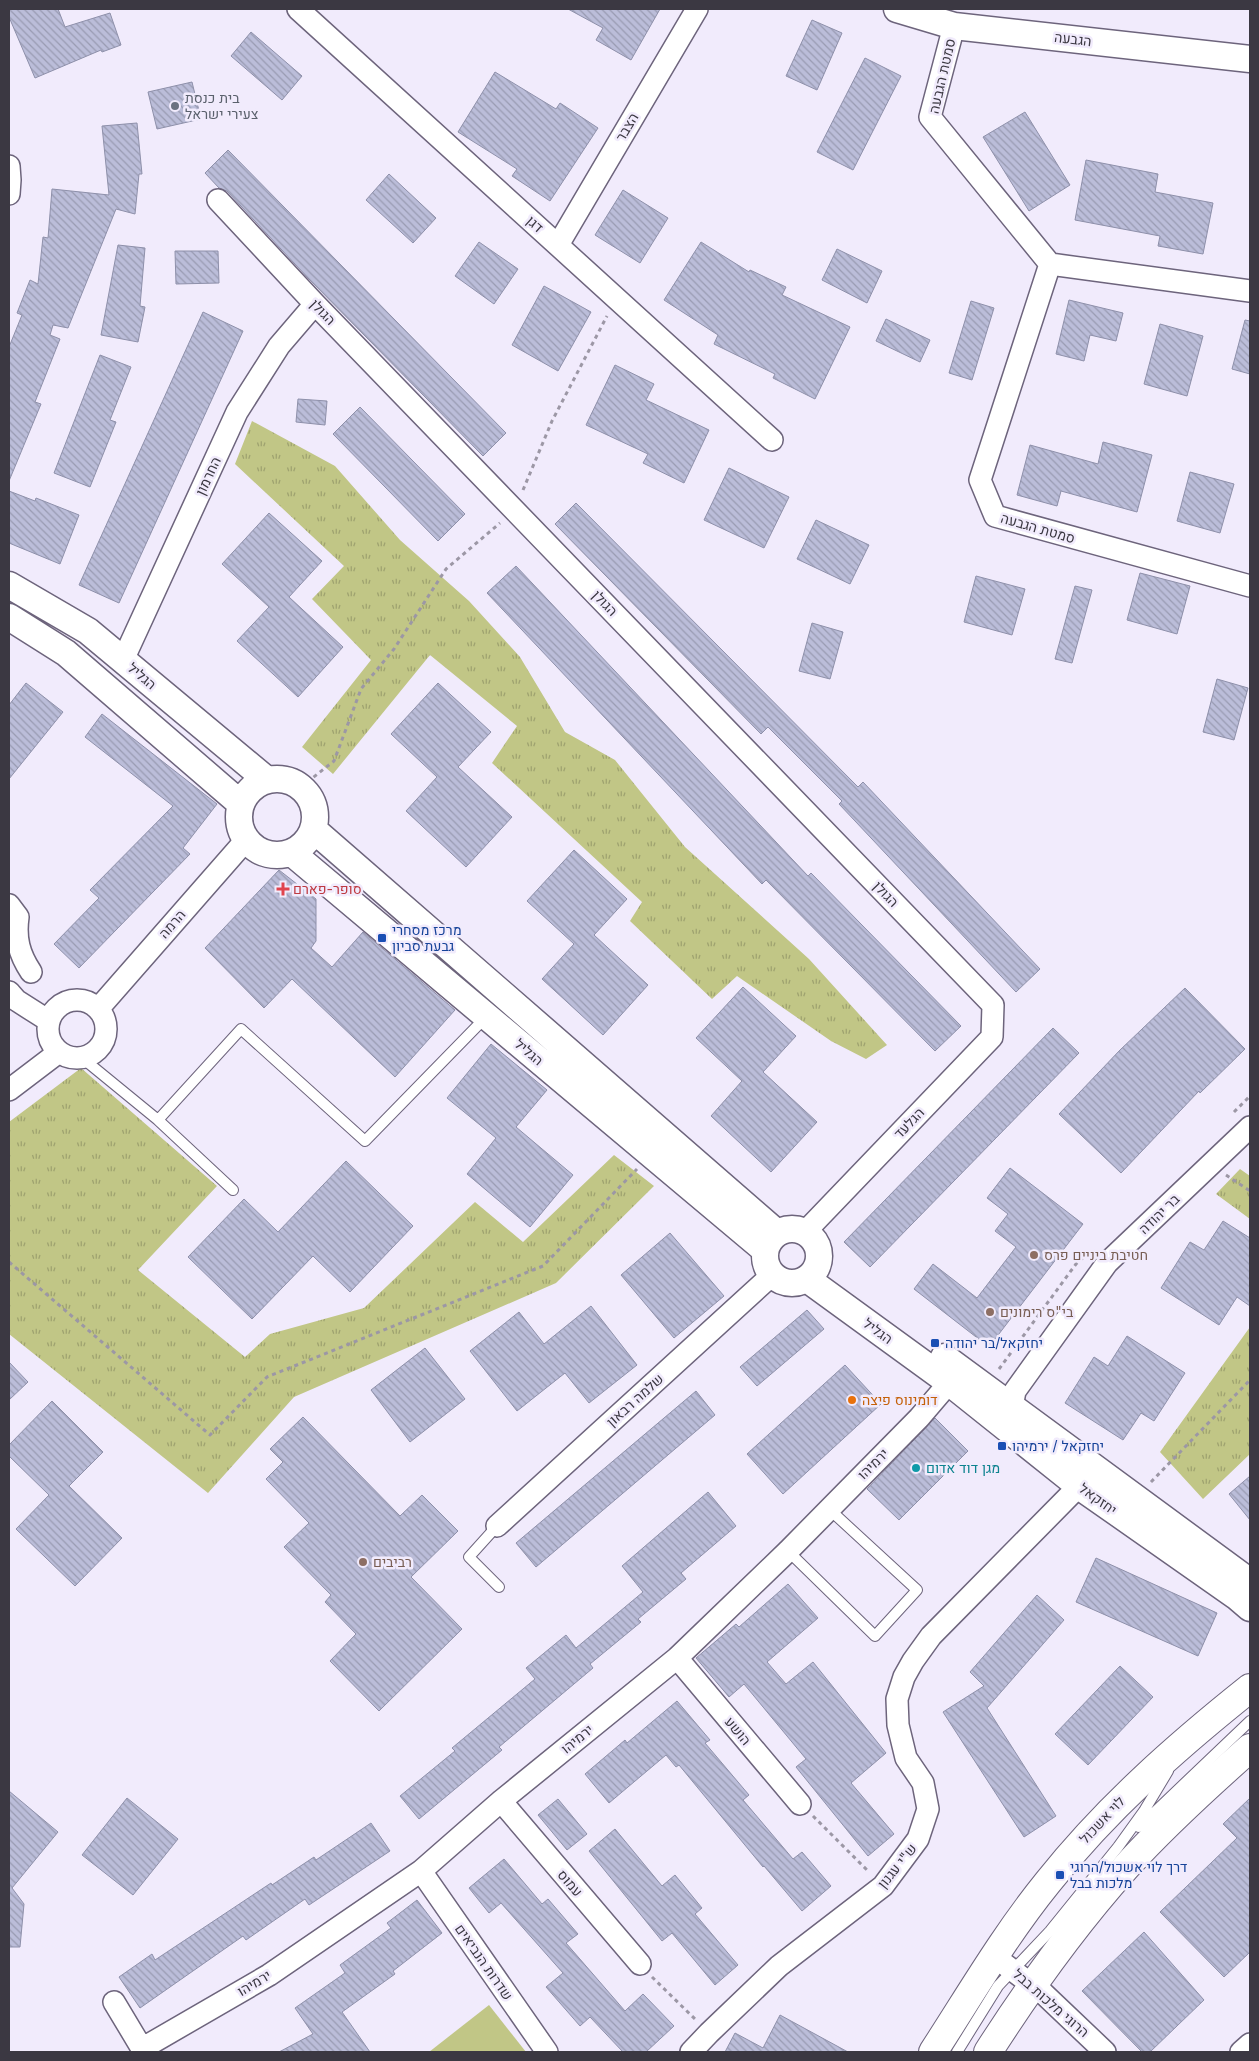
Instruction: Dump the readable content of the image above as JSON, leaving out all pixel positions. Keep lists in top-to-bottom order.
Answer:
{
  "streets": {
    "main road": ["לוי אשכול"],
    "street": [
      "הגבעה",
      "סמטת הגבעה",
      "הצבר",
      "דגן",
      "הגולן",
      "החרמון",
      "הגליל",
      "הרמה",
      "הגלעד",
      "בר יהודה",
      "שלמה רבאון",
      "ירמיהו",
      "יחזקאל",
      "הושע",
      "ש\"י עגנון",
      "עמוס",
      "שדרות הנביאים",
      "הרוגי מלכות בבל"
    ]
  },
  "crossings": [
    ["הגבעה", "סמטת הגבעה"],
    ["הצבר", "דגן"],
    ["הגולן", "החרמון"],
    ["הגולן", "הגלעד"],
    ["החרמון", "הגליל"],
    ["הגליל", "הרמה"],
    ["הגליל", "הגלעד"],
    ["הגליל", "שלמה רבאון"],
    ["הגליל", "ירמיהו"],
    ["הגליל", "יחזקאל"],
    ["הגלעד", "שלמה רבאון"],
    ["בר יהודה", "יחזקאל"],
    ["ירמיהו", "יחזקאל"],
    ["ירמיהו", "הושע"],
    ["ירמיהו", "עמוס"],
    ["ירמיהו", "שדרות הנביאים"],
    ["יחזקאל", "ש\"י עגנון"],
    ["לוי אשכול", "הרוגי מלכות בבל"]
  ],
  "places": {
    "other": [
      "בית כנסת צעירי ישראל",
      "חטיבת ביניים פרס",
      "בי\"ס רימונים",
      "דומינוס פיצה",
      "מגן דוד אדום",
      "רביבים"
    ],
    "health": ["סופר-פארם"],
    "transit": [
      "מרכז מסחרי גבעת סביון",
      "יחזקאל/בר יהודה",
      "יחזקאל / ירמיהו",
      "דרך לוי אשכול/הרוגי מלכות בבל"
    ]
  }
}
